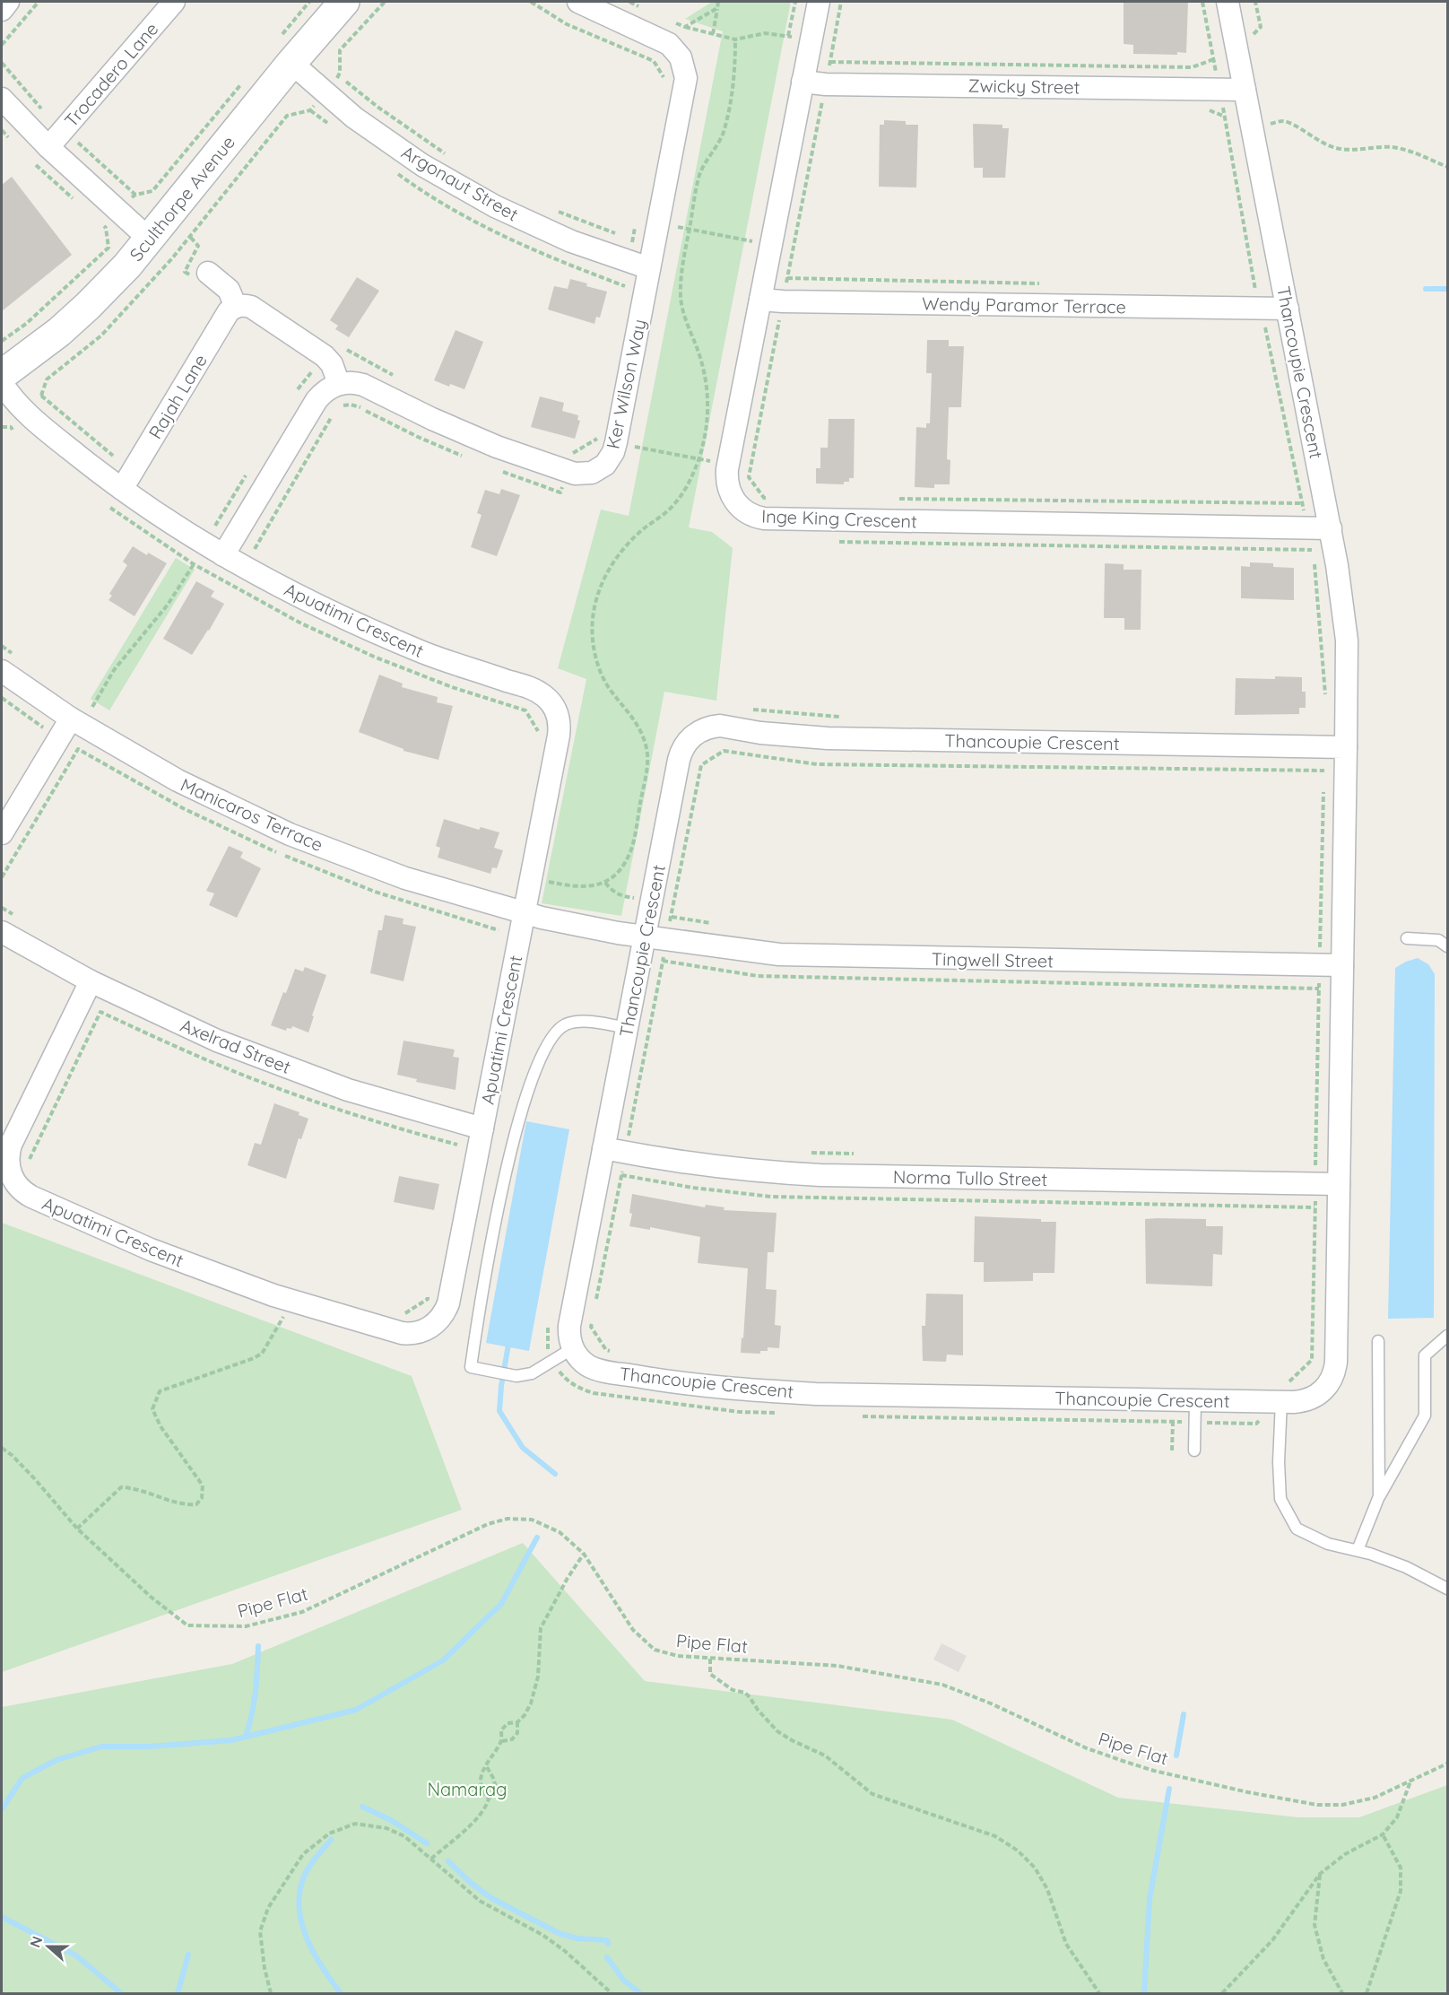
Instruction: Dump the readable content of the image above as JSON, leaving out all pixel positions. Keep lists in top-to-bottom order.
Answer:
{
  "streets": {
    "street": [
      "Trocadero Lane",
      "Zwicky Street",
      "Argonaut Street",
      "Sculthorpe Avenue",
      "Wendy Paramor Terrace",
      "Thancoupie Crescent",
      "Ker Wilson Way",
      "Rajah Lane",
      "Inge King Crescent",
      "Apuatimi Crescent",
      "Manicaros Terrace",
      "Tingwell Street",
      "Axelrad Street",
      "Norma Tullo Street"
    ],
    "path": ["Pipe Flat"]
  },
  "crossings": [
    ["Zwicky Street", "Thancoupie Crescent"],
    ["Zwicky Street", "Inge King Crescent"],
    ["Argonaut Street", "Sculthorpe Avenue"],
    ["Argonaut Street", "Ker Wilson Way"],
    ["Wendy Paramor Terrace", "Thancoupie Crescent"],
    ["Wendy Paramor Terrace", "Inge King Crescent"],
    ["Thancoupie Crescent", "Inge King Crescent"],
    ["Thancoupie Crescent", "Manicaros Terrace"],
    ["Thancoupie Crescent", "Tingwell Street"],
    ["Thancoupie Crescent", "Norma Tullo Street"],
    ["Rajah Lane", "Apuatimi Crescent"],
    ["Apuatimi Crescent", "Manicaros Terrace"],
    ["Apuatimi Crescent", "Axelrad Street"],
    ["Manicaros Terrace", "Tingwell Street"]
  ],
  "parks": ["Namarag"],
  "north": "left"
}
